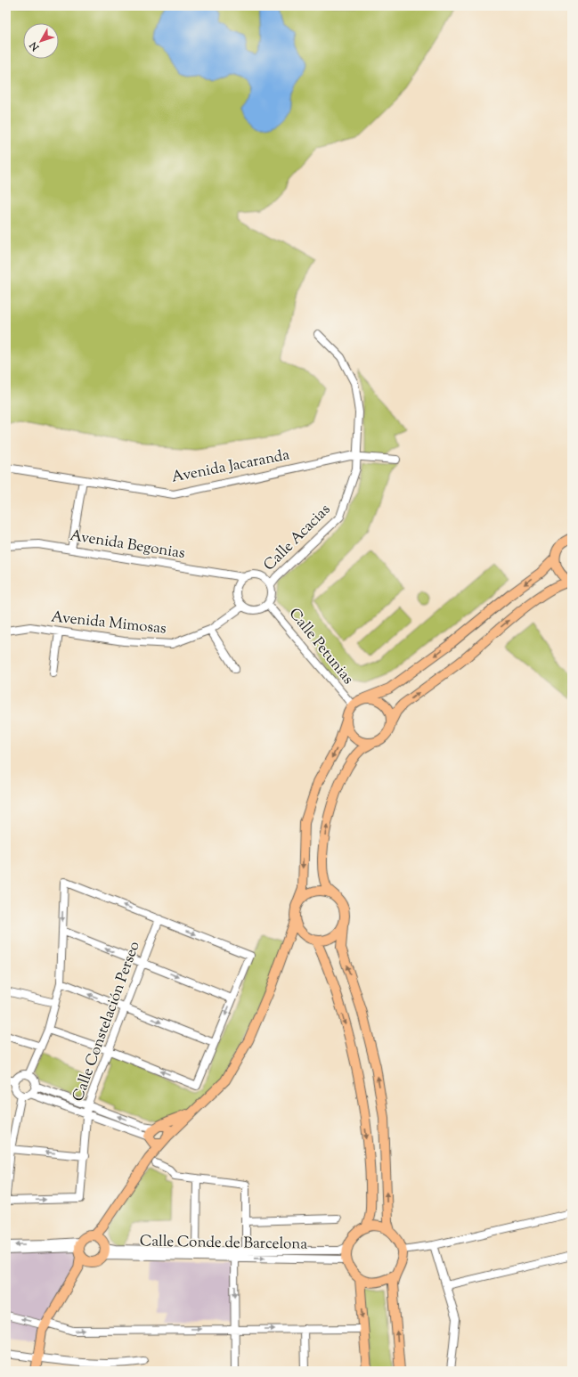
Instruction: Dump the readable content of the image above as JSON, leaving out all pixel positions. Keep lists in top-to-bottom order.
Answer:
{
  "streets": {
    "street": [
      "Avenida Jacaranda",
      "Calle Acacias",
      "Avenida Begonias",
      "Avenida Mimosas",
      "Calle Petunias",
      "Calle Constelación Perseo",
      "Calle Conde de Barcelona"
    ]
  },
  "crossings": [
    ["Avenida Jacaranda", "Calle Acacias"],
    ["Calle Acacias", "Avenida Begonias"],
    ["Calle Acacias", "Avenida Mimosas"],
    ["Calle Acacias", "Calle Petunias"],
    ["Avenida Begonias", "Avenida Mimosas"],
    ["Avenida Begonias", "Calle Petunias"],
    ["Avenida Mimosas", "Calle Petunias"]
  ],
  "north": "bottom left"
}
